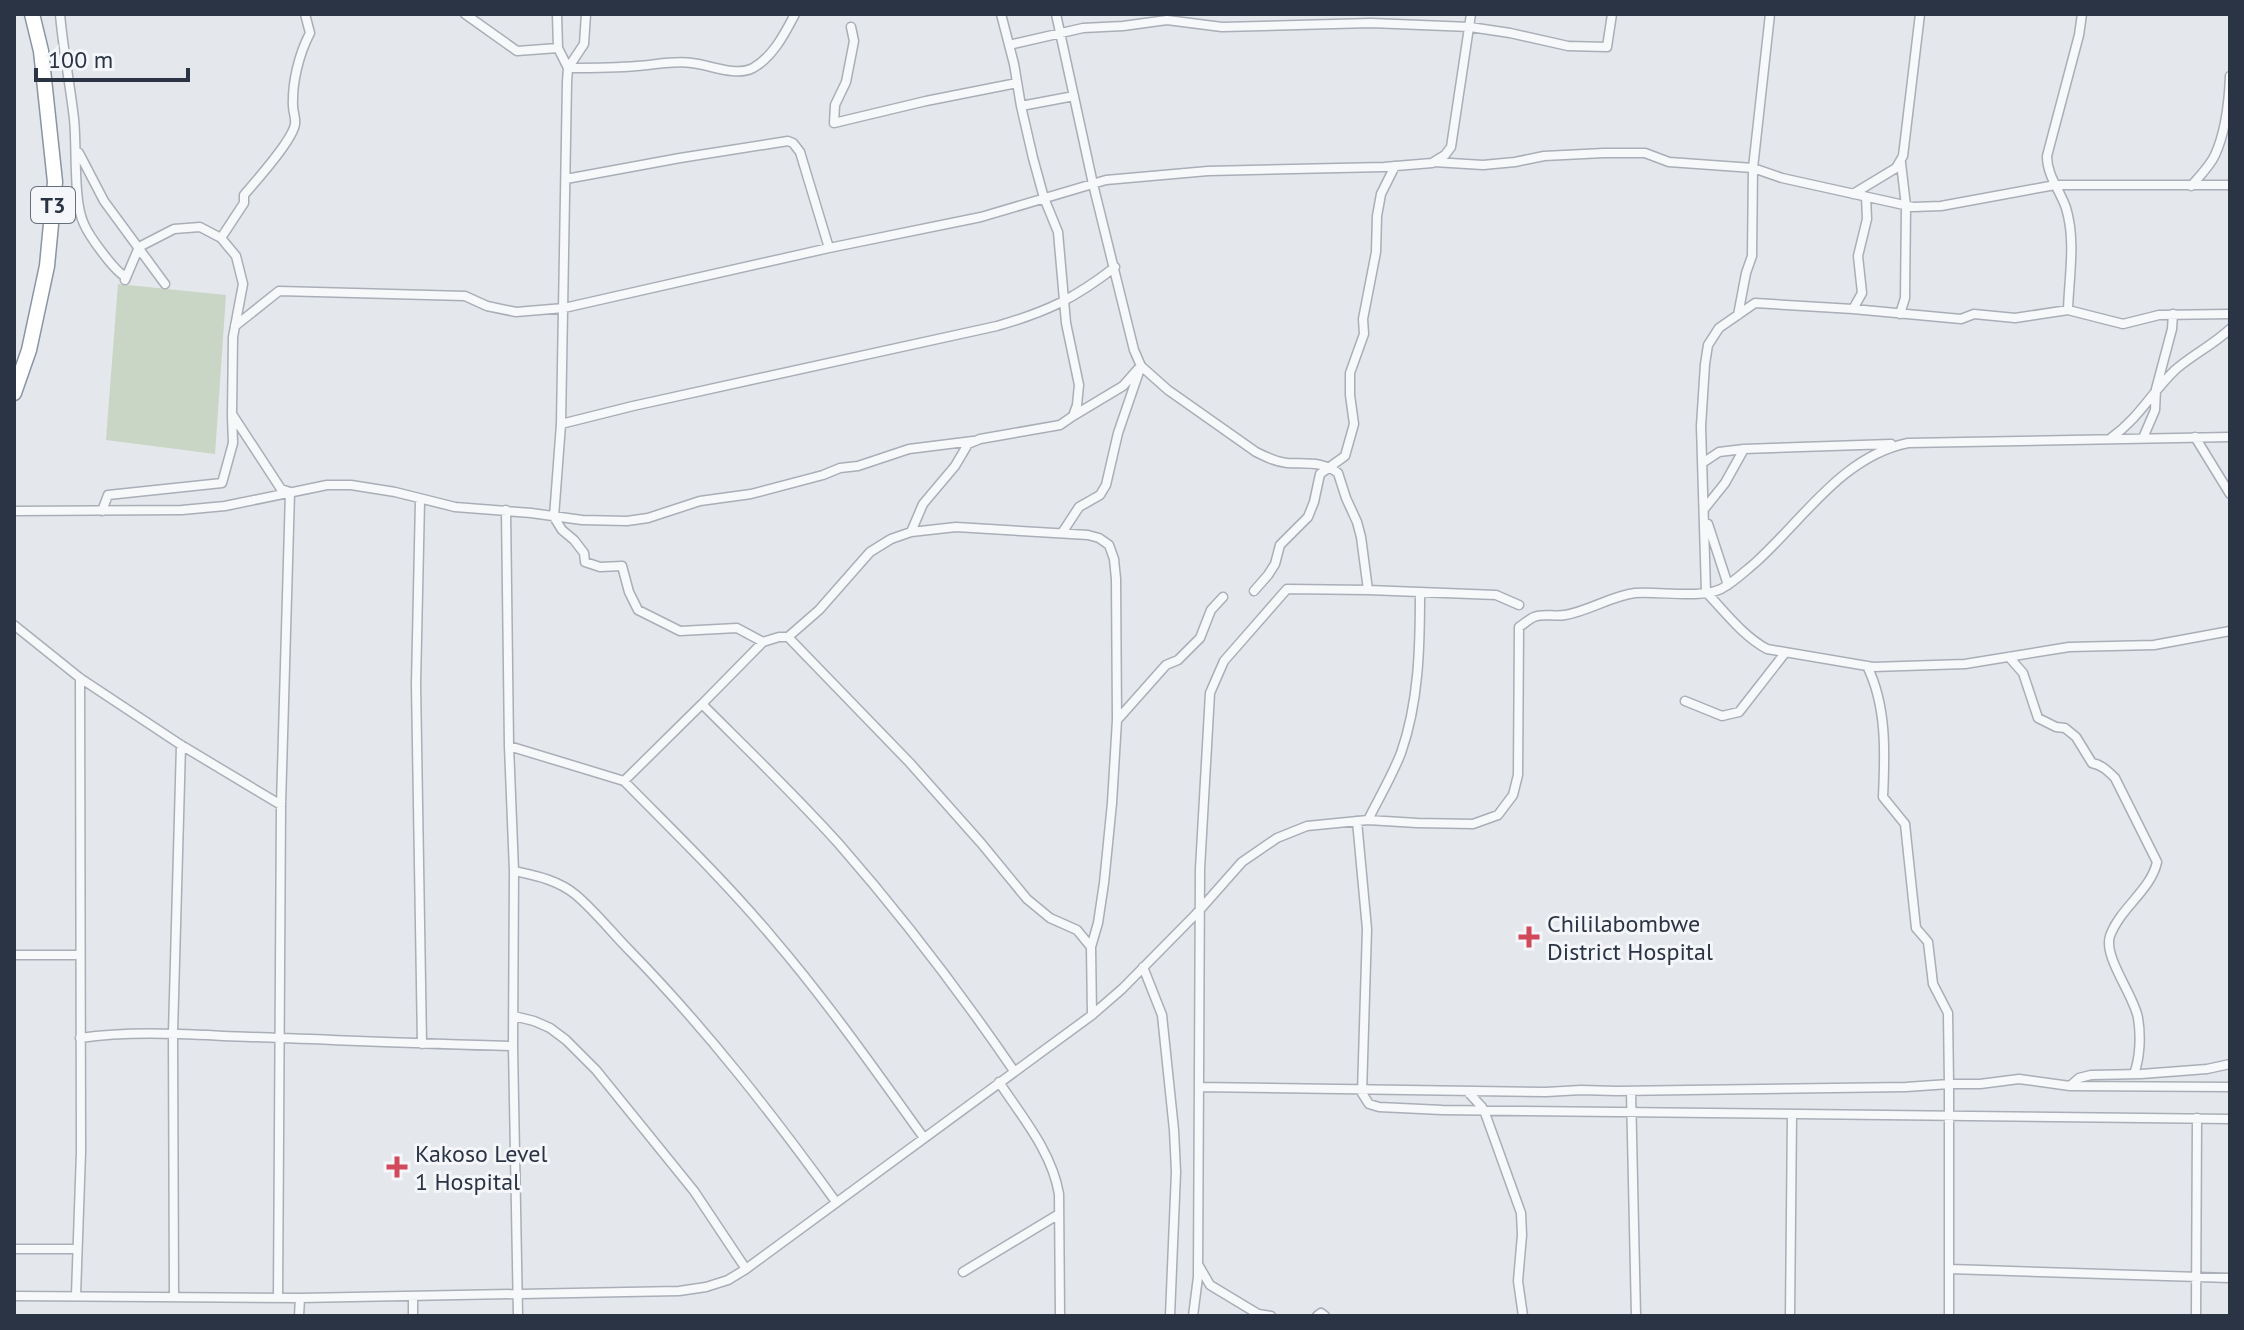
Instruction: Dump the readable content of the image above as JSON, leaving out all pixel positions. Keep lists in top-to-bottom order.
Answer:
{
  "streets": {
    "highway": ["T3"]
  },
  "places": {
    "health": ["Chililabombwe District Hospital", "Kakoso Level 1 Hospital"]
  },
  "scale_bar": "100 m"
}
